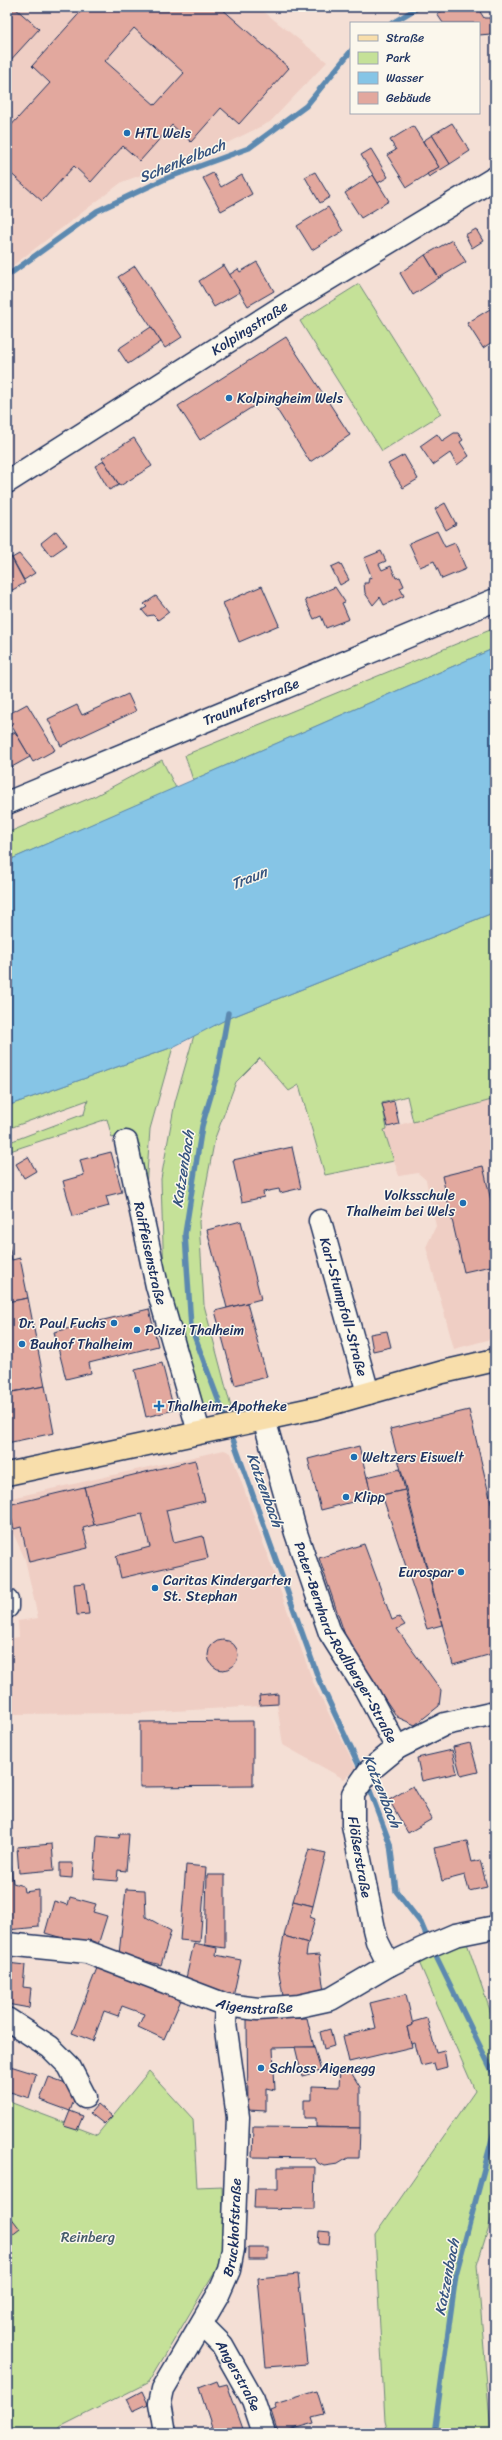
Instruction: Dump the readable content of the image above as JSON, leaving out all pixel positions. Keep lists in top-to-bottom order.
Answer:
{
  "streets": {
    "street": [
      "Kolpingstraße",
      "Traunuferstraße",
      "Raiffeisenstraße",
      "Karl-Stumpfoll-Straße",
      "Pater-Bernhard-Rodlberger-Straße",
      "Flößerstraße",
      "Aigenstraße",
      "Bruckhofstraße",
      "Angerstraße"
    ]
  },
  "crossings": [
    ["Pater-Bernhard-Rodlberger-Straße", "Flößerstraße"],
    ["Flößerstraße", "Aigenstraße"],
    ["Aigenstraße", "Bruckhofstraße"],
    ["Bruckhofstraße", "Angerstraße"]
  ],
  "water": ["Schenkelbach", "Traun", "Katzenbach"],
  "parks": ["Reinberg"],
  "places": {
    "other": [
      "HTL Wels",
      "Kolpingheim Wels",
      "Volksschule Thalheim bei Wels",
      "Dr. Paul Fuchs",
      "Polizei Thalheim",
      "Bauhof Thalheim",
      "Weltzers Eiswelt",
      "Klipp",
      "Eurospar",
      "Caritas Kindergarten St. Stephan",
      "Schloss Aigenegg"
    ],
    "health": ["Thalheim-Apotheke"]
  },
  "legend": [
    "Straße",
    "Park",
    "Wasser",
    "Gebäude"
  ]
}
